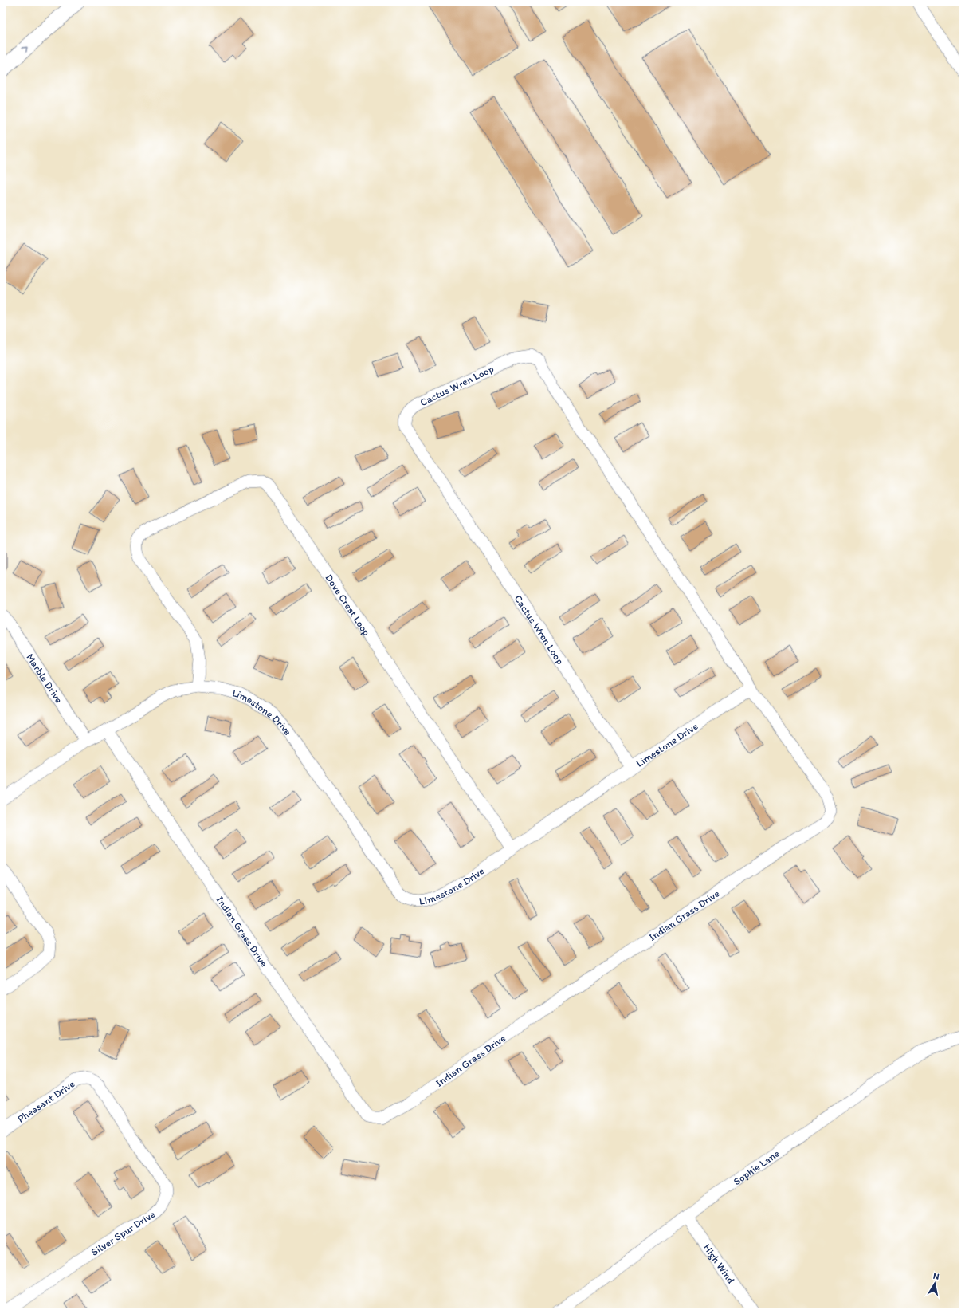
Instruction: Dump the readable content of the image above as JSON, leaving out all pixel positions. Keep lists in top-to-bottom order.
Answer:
{
  "streets": {
    "street": [
      "Cactus Wren Loop",
      "Dove Crest Loop",
      "Marble Drive",
      "Limestone Drive",
      "Indian Grass Drive",
      "Pheasant Drive",
      "Sophie Lane",
      "Silver Spur Drive",
      "High Wind"
    ]
  },
  "crossings": [
    ["Cactus Wren Loop", "Limestone Drive"],
    ["Cactus Wren Loop", "Indian Grass Drive"],
    ["Dove Crest Loop", "Limestone Drive"],
    ["Marble Drive", "Limestone Drive"],
    ["Limestone Drive", "Indian Grass Drive"],
    ["Pheasant Drive", "Silver Spur Drive"],
    ["Sophie Lane", "High Wind"]
  ],
  "north": "top"
}
